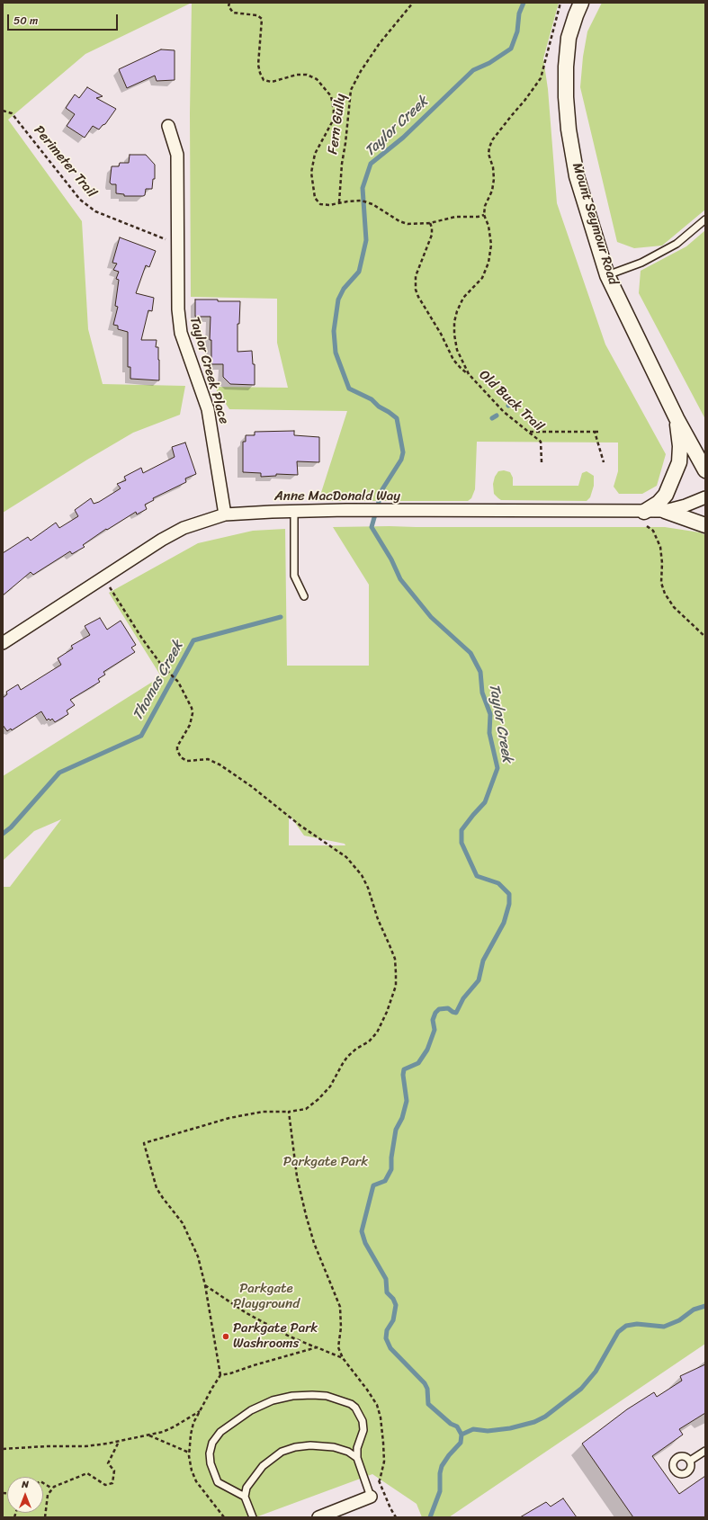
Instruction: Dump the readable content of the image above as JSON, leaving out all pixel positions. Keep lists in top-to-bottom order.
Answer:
{
  "streets": {
    "street": ["Mount Seymour Road", "Taylor Creek Place", "Anne MacDonald Way"],
    "path": ["Fern Gully", "Perimeter Trail", "Old Buck Trail"]
  },
  "crossings": [
    ["Perimeter Trail", "Taylor Creek Place"],
    ["Taylor Creek Place", "Anne MacDonald Way"]
  ],
  "water": ["Taylor Creek", "Thomas Creek"],
  "parks": ["Parkgate Park", "Parkgate Playground"],
  "places": ["Parkgate Park Washrooms"],
  "scale_bar": "50 m",
  "north": "top"
}
